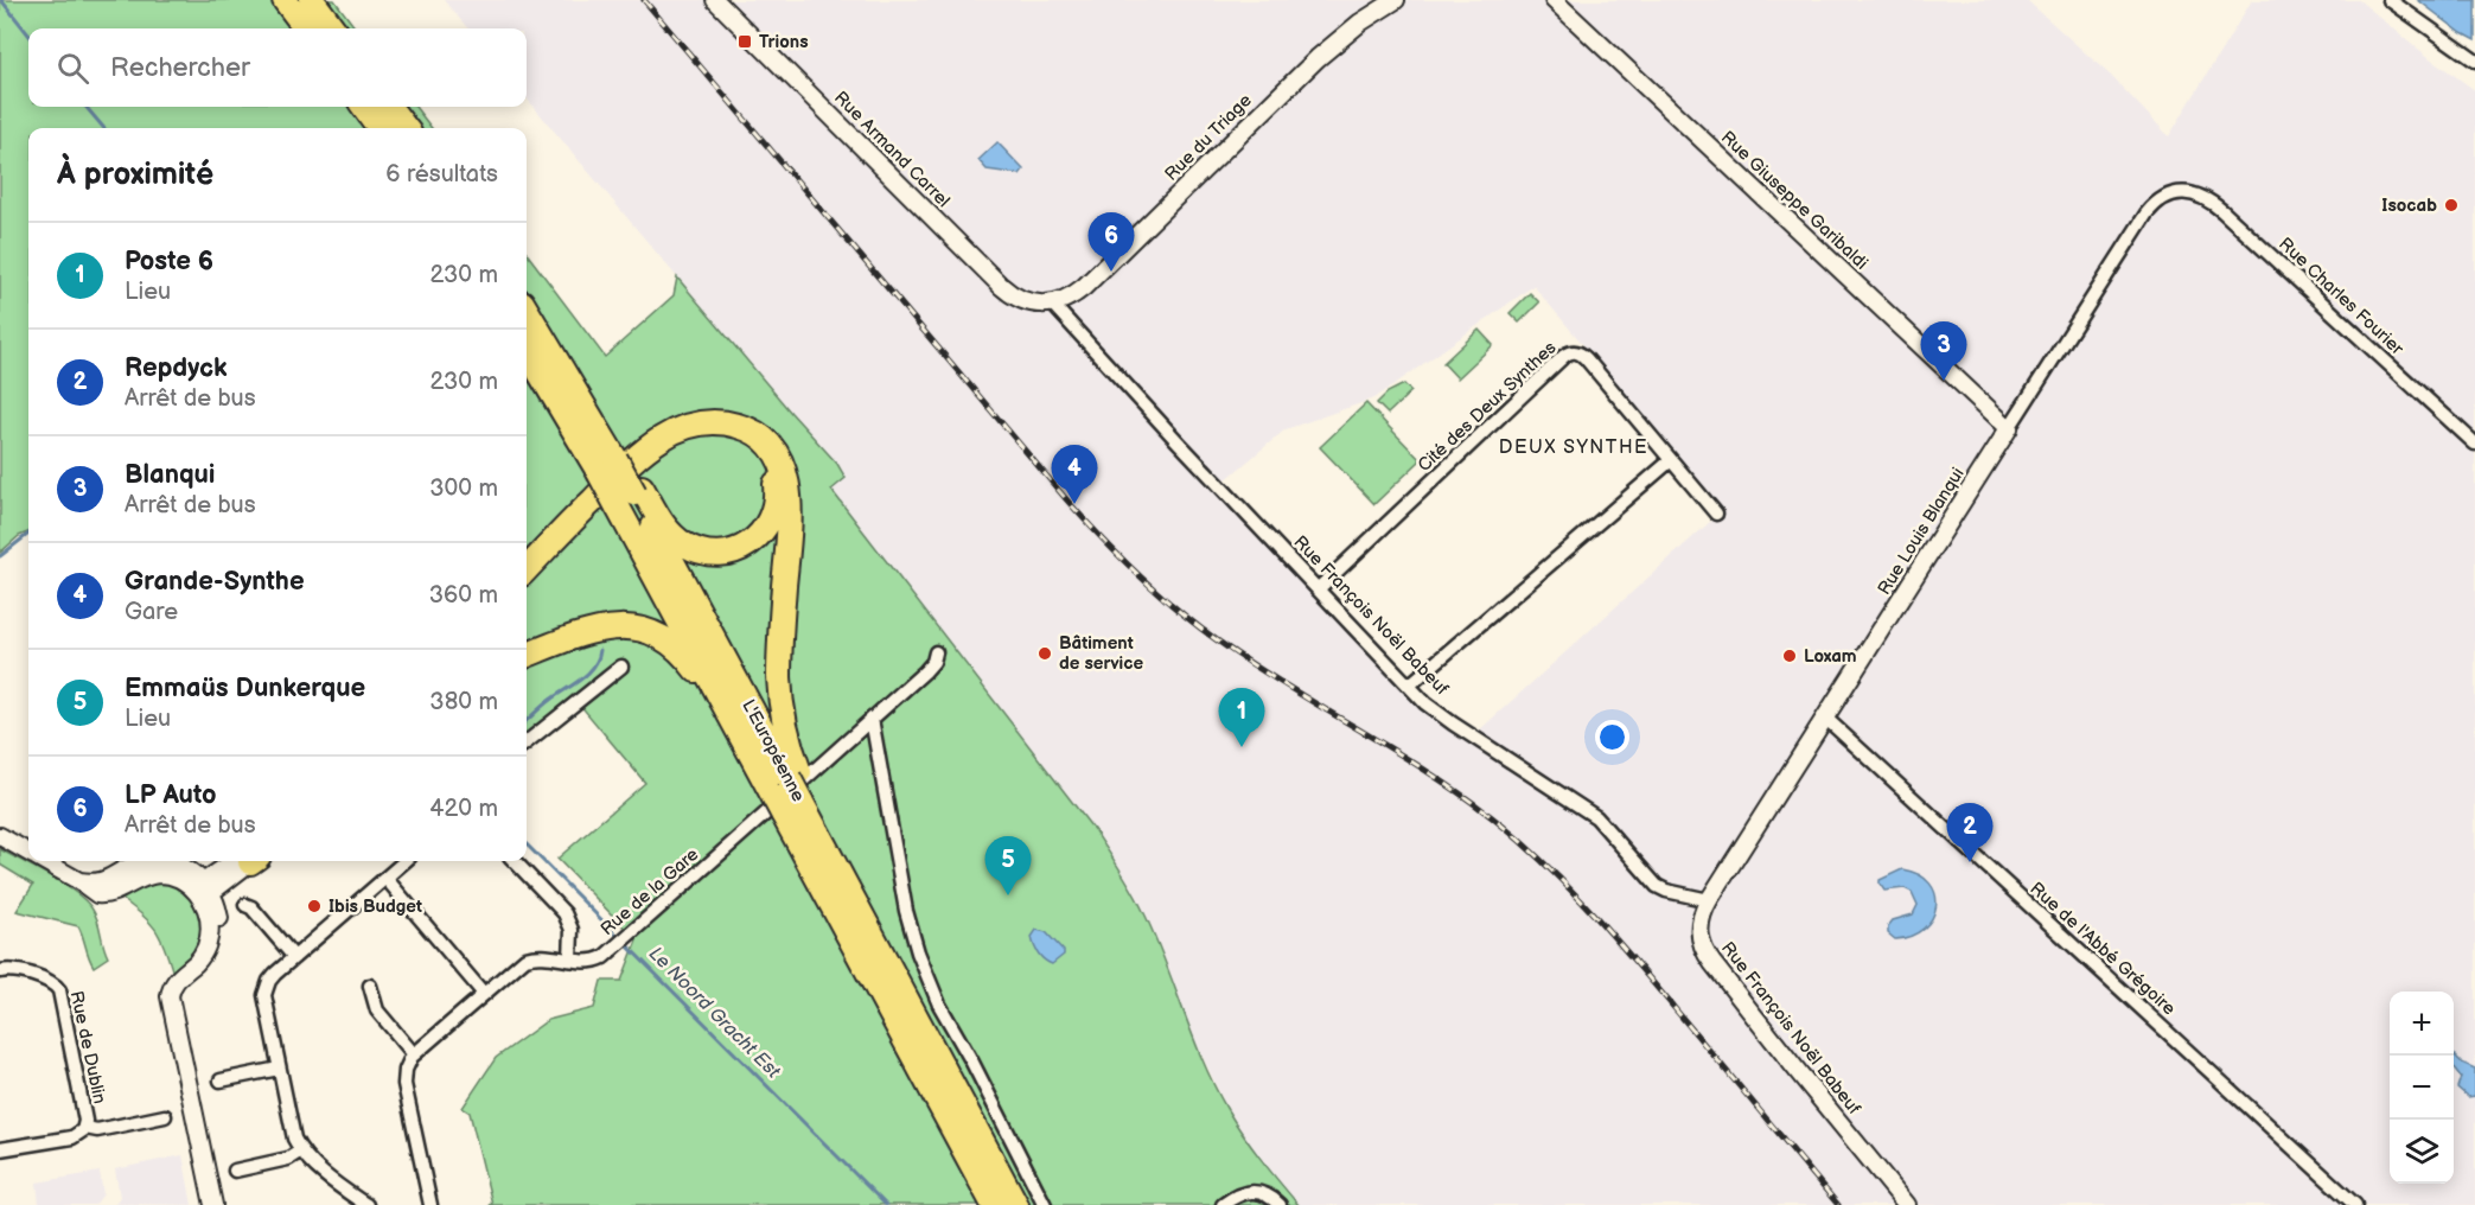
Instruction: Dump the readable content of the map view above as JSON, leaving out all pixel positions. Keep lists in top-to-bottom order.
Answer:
{
  "streets": {
    "highway": ["L'Européenne"],
    "street": [
      "Rue du Triage",
      "Rue Armand Carrel",
      "Rue Giuseppe Garibaldi",
      "Rue Charles Fourier",
      "Cité des Deux Synthes",
      "Rue Louis Blanqui",
      "Rue François Noël Babeuf",
      "Rue de la Gare",
      "Rue de l'Abbé Grégoire",
      "Rue de Dublin"
    ]
  },
  "crossings": [
    ["Rue du Triage", "Rue Armand Carrel"],
    ["Rue du Triage", "Rue François Noël Babeuf"],
    ["Rue Armand Carrel", "Rue François Noël Babeuf"],
    ["Rue Giuseppe Garibaldi", "Rue Louis Blanqui"],
    ["Rue Charles Fourier", "Rue Louis Blanqui"],
    ["Cité des Deux Synthes", "Rue François Noël Babeuf"],
    ["Rue Louis Blanqui", "Rue François Noël Babeuf"],
    ["Rue Louis Blanqui", "Rue de l'Abbé Grégoire"]
  ],
  "districts": ["DEUX SYNTHE"],
  "water": ["Le Noord Gracht Est"],
  "places": {
    "transit": ["Trions"],
    "other": [
      "Isocab",
      "Bâtiment de service",
      "Loxam",
      "Ibis Budget"
    ]
  },
  "page": {
    "search": "Rechercher",
    "heading": ["À proximité", "6 résultats"],
    "pins": [
      "6",
      "3",
      "4",
      "1",
      "2",
      "5"
    ],
    "list": [
      {
        "mark": "1",
        "name": "Poste 6",
        "note": "Lieu",
        "value": "230 m"
      },
      {
        "mark": "2",
        "name": "Repdyck",
        "note": "Arrêt de bus",
        "value": "230 m"
      },
      {
        "mark": "3",
        "name": "Blanqui",
        "note": "Arrêt de bus",
        "value": "300 m"
      },
      {
        "mark": "4",
        "name": "Grande-Synthe",
        "note": "Gare",
        "value": "360 m"
      },
      {
        "mark": "5",
        "name": "Emmaüs Dunkerque",
        "note": "Lieu",
        "value": "380 m"
      },
      {
        "mark": "6",
        "name": "LP Auto",
        "note": "Arrêt de bus",
        "value": "420 m"
      }
    ],
    "map_buttons": ["+", "−"]
  }
}
